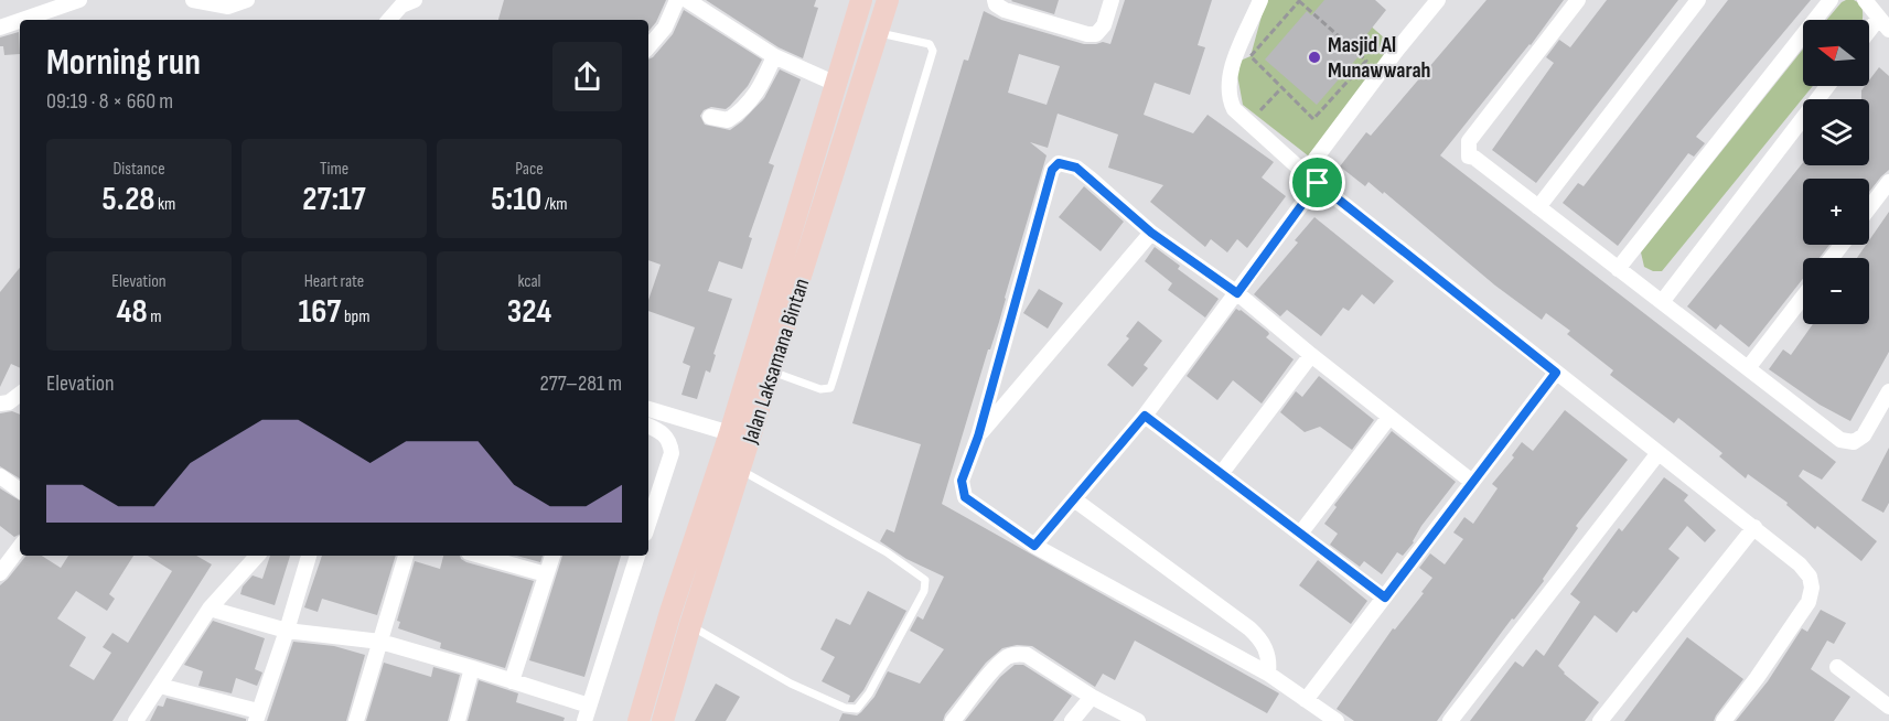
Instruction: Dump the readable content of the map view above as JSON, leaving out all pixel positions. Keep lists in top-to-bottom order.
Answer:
{
  "streets": {
    "main road": ["Jalan Laksamana Bintan"]
  },
  "places": ["Masjid Al Munawwarah"],
  "north": "left",
  "page": {
    "map_buttons": ["+", "−"],
    "heading": ["Morning run", "09:19 · 8 × 660 m"],
    "stats": [
      ["Distance", "5.28 km"],
      ["Time", "27:17"],
      ["Pace", "5:10 /km"],
      ["Elevation", "48 m"],
      ["Heart rate", "167 bpm"],
      ["kcal", "324"]
    ],
    "chart": ["Elevation", "277–281 m"]
  }
}
